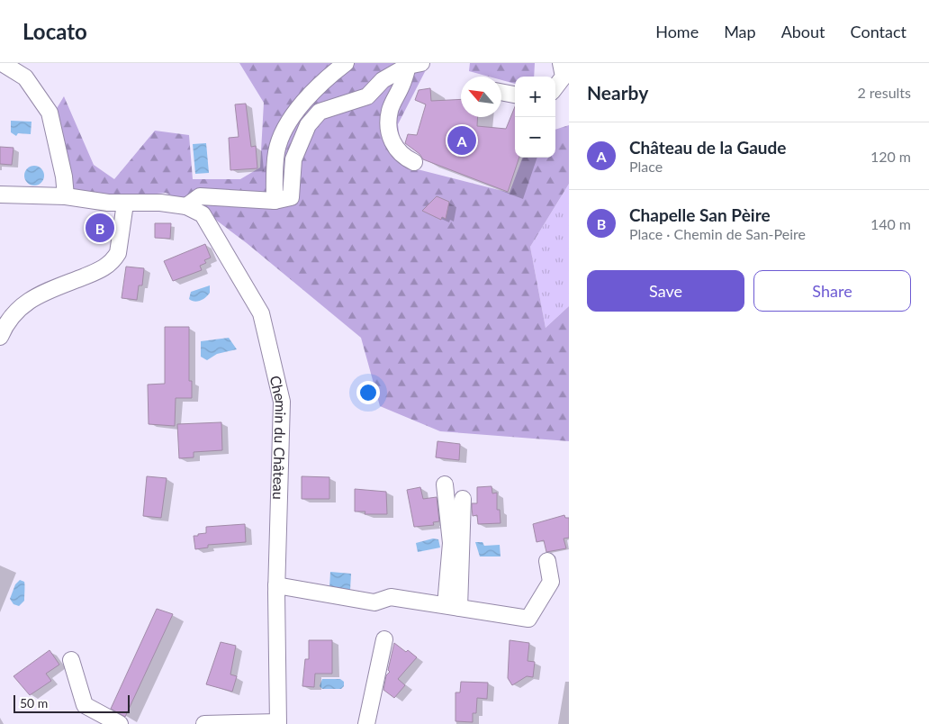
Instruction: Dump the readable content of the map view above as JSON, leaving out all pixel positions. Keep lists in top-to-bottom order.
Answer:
{
  "streets": {
    "street": ["Chemin du Château"]
  },
  "scale_bar": "50 m",
  "north": "top left",
  "page": {
    "header": "Locato",
    "nav": [
      "Home",
      "Map",
      "About",
      "Contact"
    ],
    "heading": ["Nearby", "2 results"],
    "map_buttons": ["+", "−"],
    "list": [
      {
        "mark": "A",
        "name": "Château de la Gaude",
        "note": "Place",
        "value": "120 m"
      },
      {
        "mark": "B",
        "name": "Chapelle San Pèire",
        "note": "Place · Chemin de San-Peire",
        "value": "140 m"
      }
    ],
    "pins": ["A", "B"],
    "buttons": ["Save", "Share"],
    "scale": "50 m"
  }
}
